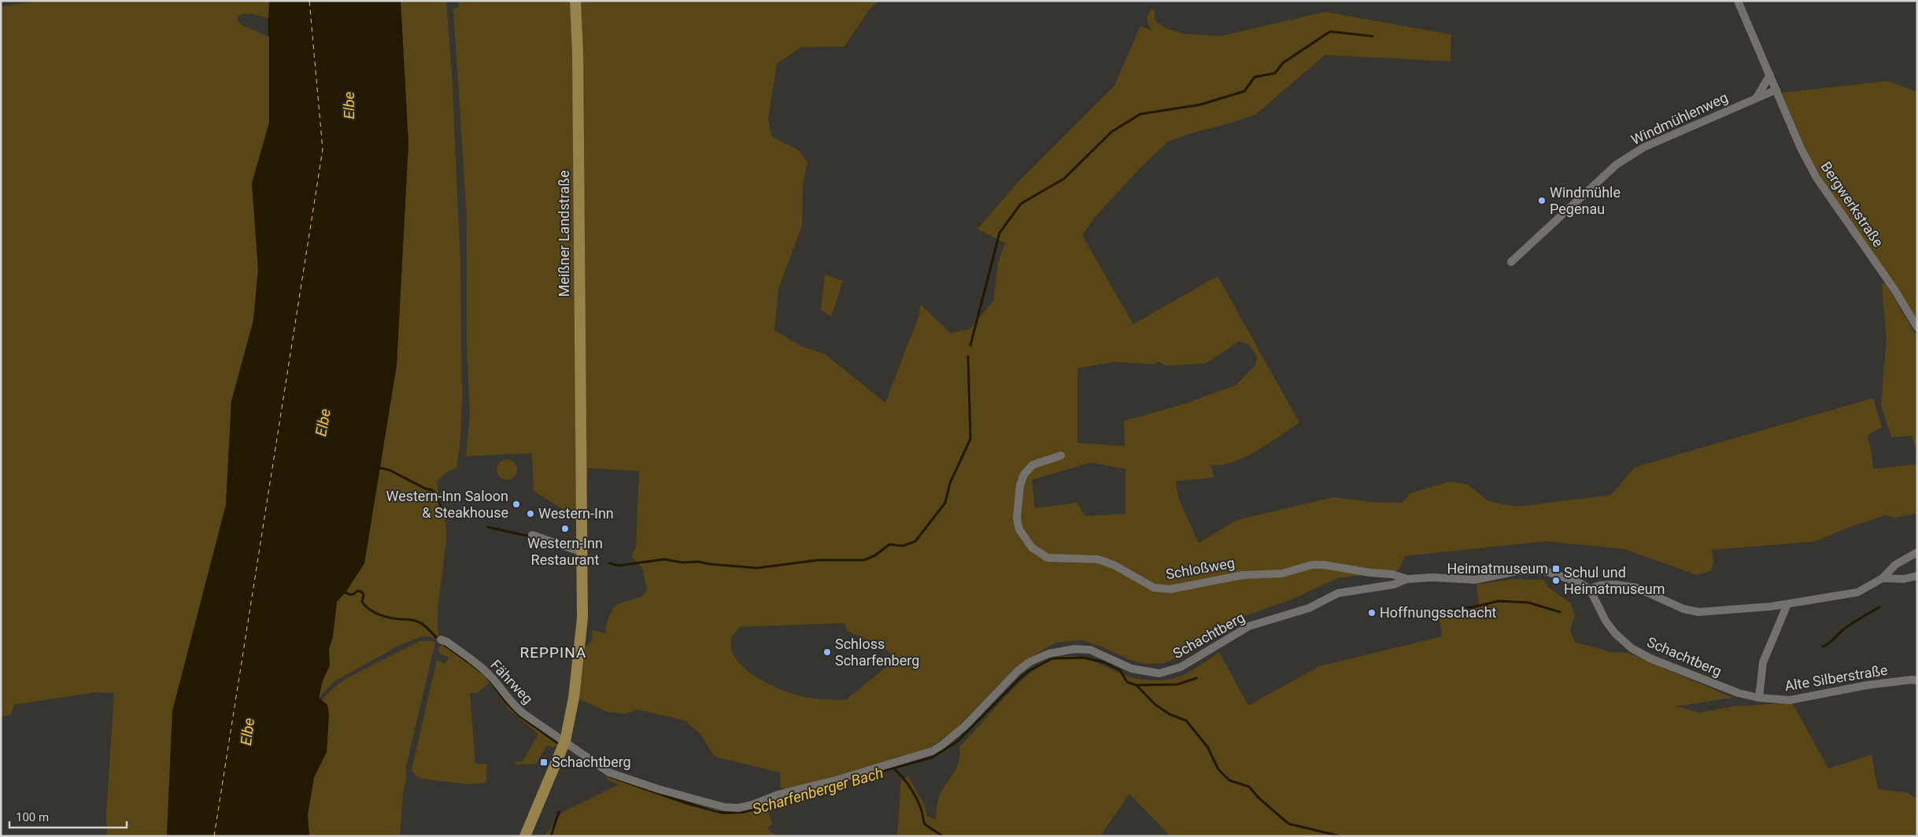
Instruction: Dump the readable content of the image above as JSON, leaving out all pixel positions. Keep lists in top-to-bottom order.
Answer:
{
  "streets": {
    "main road": ["Meißner Landstraße"],
    "street": [
      "Windmühlenweg",
      "Bergwerkstraße",
      "Schloßweg",
      "Schachtberg",
      "Alte Silberstraße",
      "Fährweg"
    ]
  },
  "crossings": [
    ["Windmühlenweg", "Bergwerkstraße"],
    ["Meißner Landstraße", "Schachtberg"],
    ["Meißner Landstraße", "Fährweg"],
    ["Schloßweg", "Schachtberg"],
    ["Schachtberg", "Alte Silberstraße"],
    ["Schachtberg", "Fährweg"]
  ],
  "districts": ["REPPINA"],
  "water": ["Elbe", "Scharfenberger Bach"],
  "places": {
    "other": [
      "Windmühle Pegenau",
      "Western-Inn Saloon & Steakhouse",
      "Western-Inn",
      "Western-Inn Restaurant",
      "Schul und Heimatmuseum",
      "Hoffnungsschacht",
      "Schloss Scharfenberg"
    ],
    "transit": ["Heimatmuseum", "Schachtberg"]
  },
  "scale_bar": "100 m"
}
